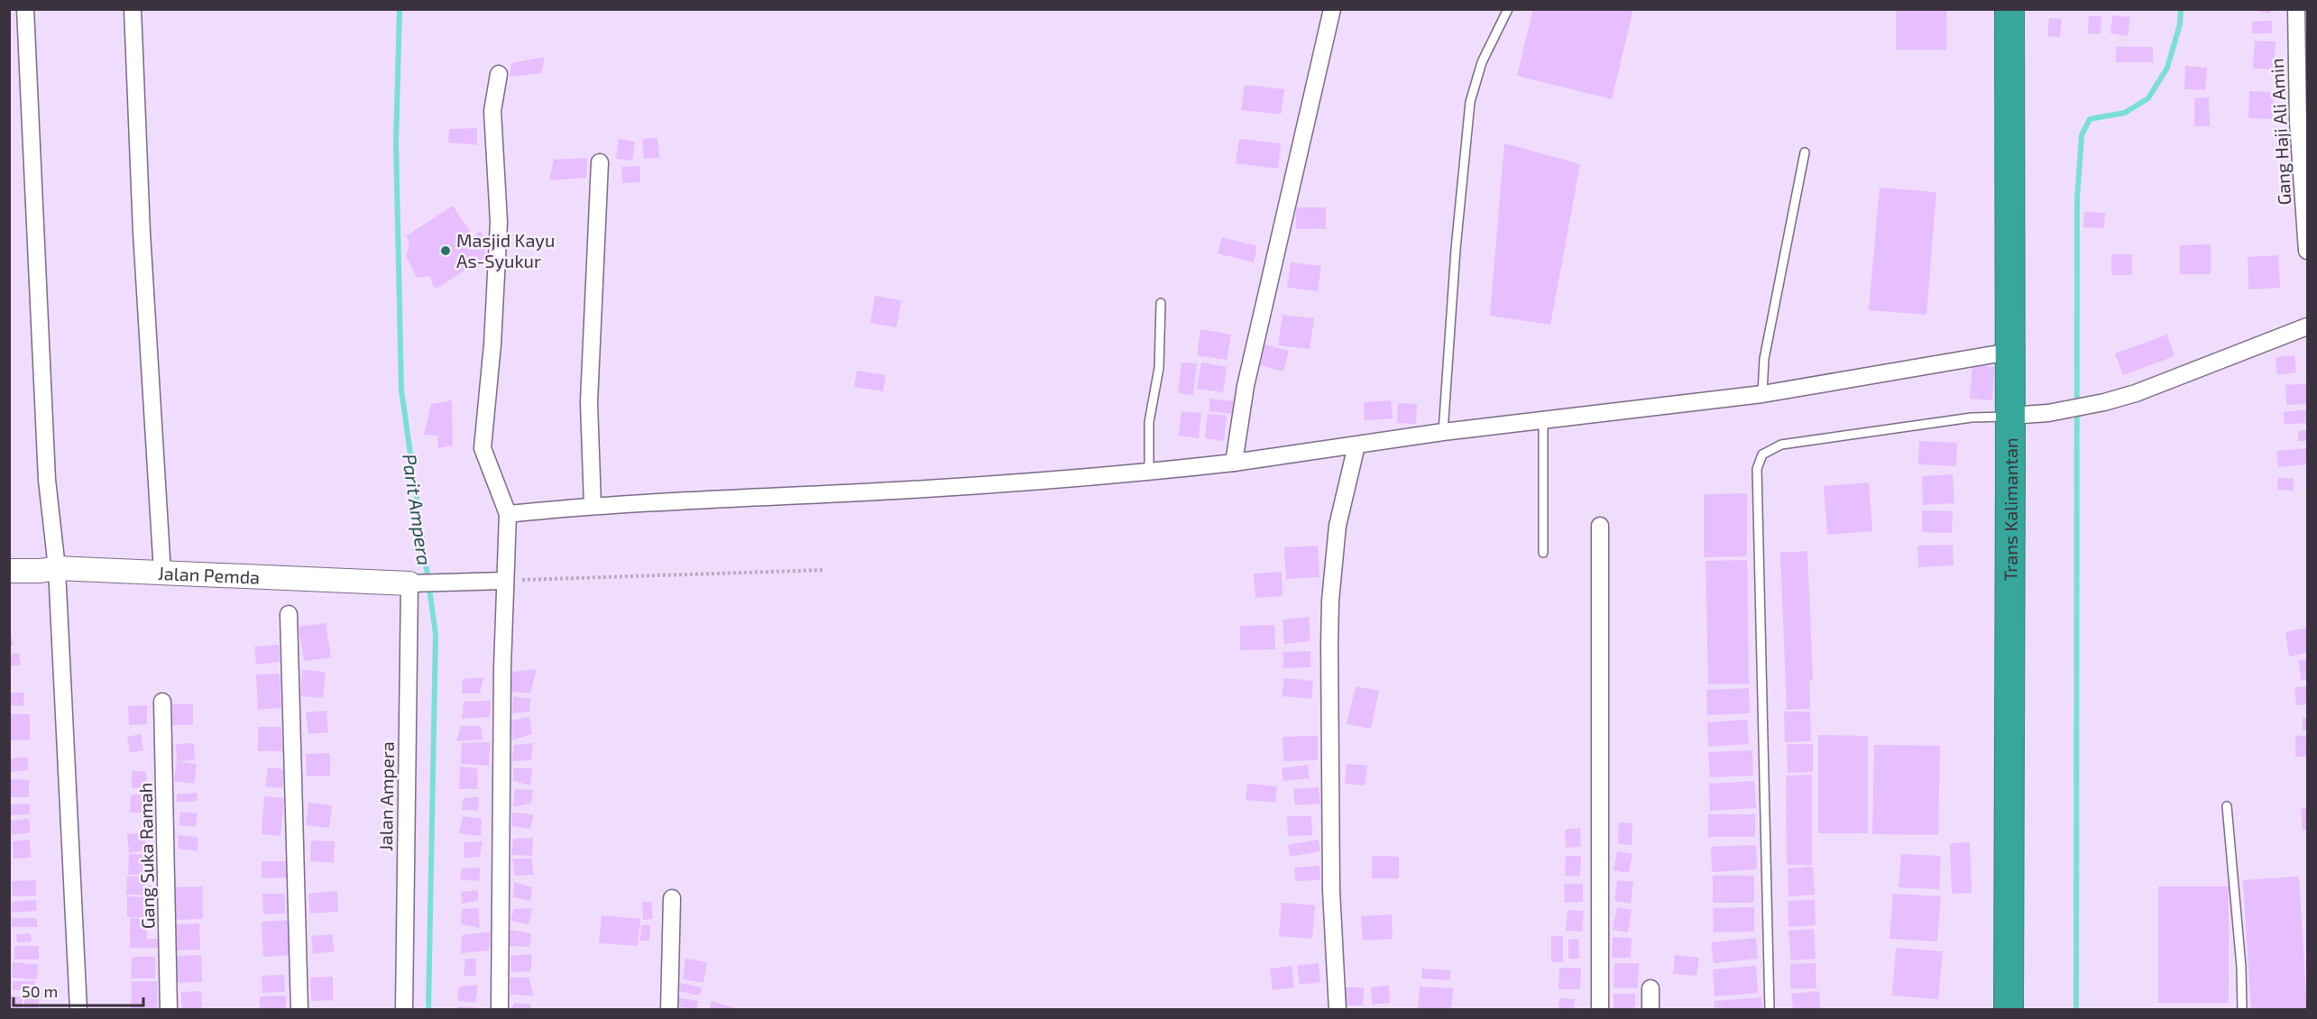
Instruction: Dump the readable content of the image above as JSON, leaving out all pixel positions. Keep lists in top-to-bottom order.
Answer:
{
  "streets": {
    "highway": ["Trans Kalimantan"],
    "street": [
      "Gang Haji Ali Amin",
      "Jalan Pemda",
      "Jalan Ampera",
      "Gang Suka Ramah"
    ]
  },
  "crossings": [
    ["Jalan Pemda", "Jalan Ampera"]
  ],
  "water": ["Parit Ampera"],
  "places": ["Masjid Kayu As-Syukur"],
  "scale_bar": "50 m"
}
